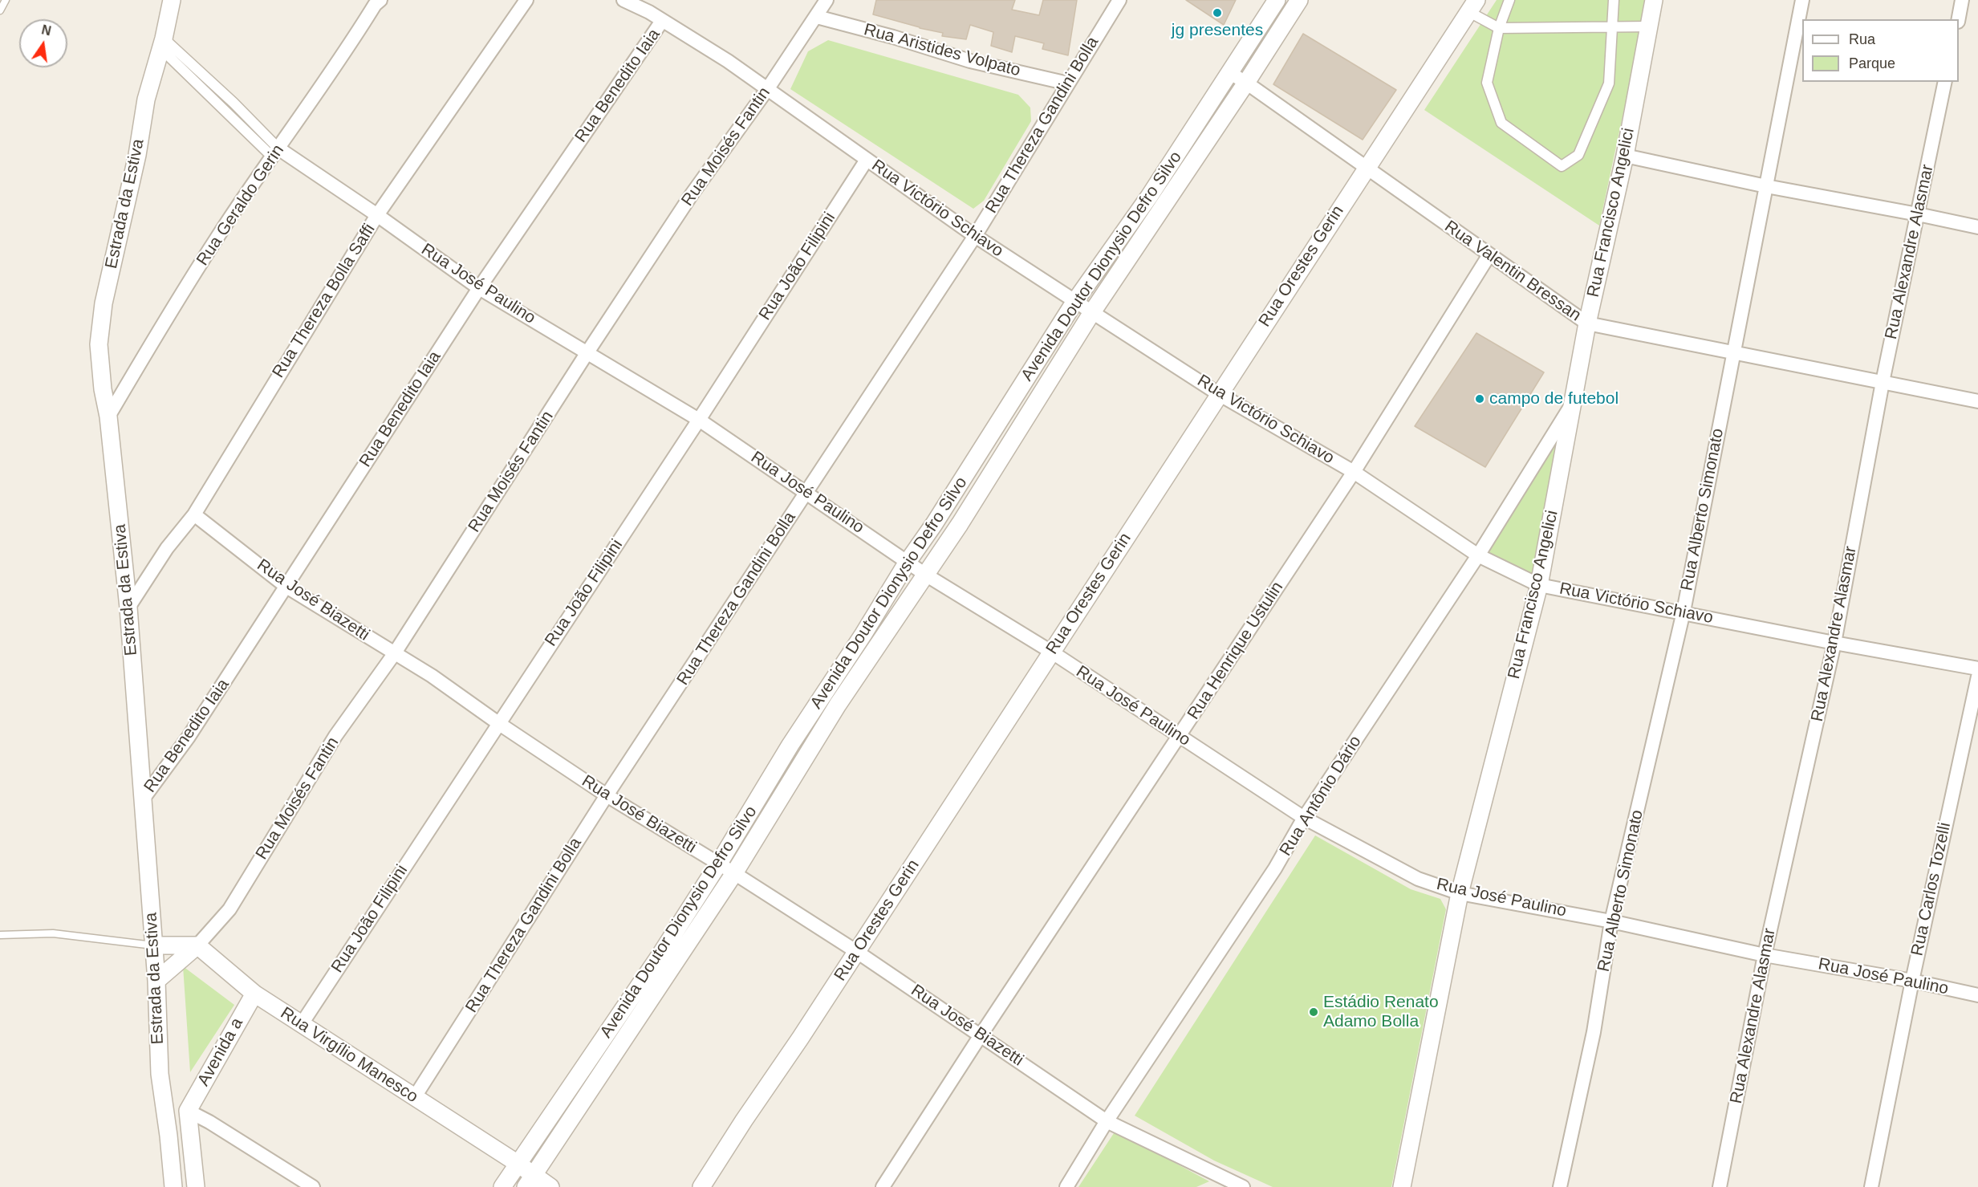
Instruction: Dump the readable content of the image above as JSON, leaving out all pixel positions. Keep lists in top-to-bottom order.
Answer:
{
  "streets": {
    "street": [
      "Rua Aristides Volpato",
      "Rua Benedito Iaia",
      "Rua Thereza Gandini Bolla",
      "Rua Moisés Fantin",
      "Estrada da Estiva",
      "Rua Geraldo Gerin",
      "Rua Victório Schiavo",
      "Rua Francisco Angelici",
      "Rua Alexandre Alasmar",
      "Rua João Filipini",
      "Avenida Doutor Dionysio Defro Silvo",
      "Rua Orestes Gerin",
      "Rua Valentin Bressan",
      "Rua José Paulino",
      "Rua Thereza Bolla Saffi",
      "Rua Alberto Simonato",
      "Rua José Biazetti",
      "Rua Henrique Ustulin",
      "Rua Antônio Dário",
      "Rua Carlos Tozelli",
      "Avenida a",
      "Rua Virgílio Manesco"
    ]
  },
  "crossings": [
    ["Rua Aristides Volpato", "Rua Thereza Gandini Bolla"],
    ["Rua Aristides Volpato", "Rua Moisés Fantin"],
    ["Rua Benedito Iaia", "Estrada da Estiva"],
    ["Rua Benedito Iaia", "Rua Victório Schiavo"],
    ["Rua Benedito Iaia", "Rua José Paulino"],
    ["Rua Benedito Iaia", "Rua José Biazetti"],
    ["Rua Thereza Gandini Bolla", "Rua Victório Schiavo"],
    ["Rua Thereza Gandini Bolla", "Rua José Paulino"],
    ["Rua Thereza Gandini Bolla", "Rua José Biazetti"],
    ["Rua Thereza Gandini Bolla", "Rua Virgílio Manesco"],
    ["Rua Moisés Fantin", "Rua Victório Schiavo"],
    ["Rua Moisés Fantin", "Rua José Paulino"],
    ["Rua Moisés Fantin", "Rua José Biazetti"],
    ["Rua Moisés Fantin", "Rua Virgílio Manesco"],
    ["Estrada da Estiva", "Rua Geraldo Gerin"],
    ["Estrada da Estiva", "Rua Thereza Bolla Saffi"],
    ["Rua Geraldo Gerin", "Rua José Paulino"],
    ["Rua Victório Schiavo", "Rua Francisco Angelici"],
    ["Rua Victório Schiavo", "Rua Alexandre Alasmar"],
    ["Rua Victório Schiavo", "Rua João Filipini"],
    ["Rua Victório Schiavo", "Avenida Doutor Dionysio Defro Silvo"],
    ["Rua Victório Schiavo", "Rua Orestes Gerin"],
    ["Rua Victório Schiavo", "Rua Alberto Simonato"],
    ["Rua Victório Schiavo", "Rua Henrique Ustulin"],
    ["Rua Victório Schiavo", "Rua Antônio Dário"],
    ["Rua Francisco Angelici", "Rua Valentin Bressan"],
    ["Rua Francisco Angelici", "Rua José Paulino"],
    ["Rua Francisco Angelici", "Rua Antônio Dário"],
    ["Rua Alexandre Alasmar", "Rua Valentin Bressan"],
    ["Rua Alexandre Alasmar", "Rua José Paulino"],
    ["Rua João Filipini", "Rua José Paulino"],
    ["Rua João Filipini", "Rua José Biazetti"],
    ["Rua João Filipini", "Rua Virgílio Manesco"],
    ["Avenida Doutor Dionysio Defro Silvo", "Rua Valentin Bressan"],
    ["Avenida Doutor Dionysio Defro Silvo", "Rua José Paulino"],
    ["Avenida Doutor Dionysio Defro Silvo", "Rua José Biazetti"],
    ["Avenida Doutor Dionysio Defro Silvo", "Rua Virgílio Manesco"],
    ["Rua Orestes Gerin", "Rua Valentin Bressan"],
    ["Rua Orestes Gerin", "Rua José Paulino"],
    ["Rua Orestes Gerin", "Rua José Biazetti"],
    ["Rua Valentin Bressan", "Rua Alberto Simonato"],
    ["Rua Valentin Bressan", "Rua Henrique Ustulin"],
    ["Rua José Paulino", "Rua Thereza Bolla Saffi"],
    ["Rua José Paulino", "Rua Alberto Simonato"],
    ["Rua José Paulino", "Rua Henrique Ustulin"],
    ["Rua José Paulino", "Rua Antônio Dário"],
    ["Rua José Paulino", "Rua Carlos Tozelli"],
    ["Rua Thereza Bolla Saffi", "Rua José Biazetti"],
    ["Rua José Biazetti", "Rua Henrique Ustulin"],
    ["Rua José Biazetti", "Rua Antônio Dário"],
    ["Avenida a", "Rua Virgílio Manesco"]
  ],
  "places": ["jg presentes", "campo de futebol", "Estádio Renato Adamo Bolla"],
  "legend": ["Rua", "Parque"],
  "north": "top"
}
